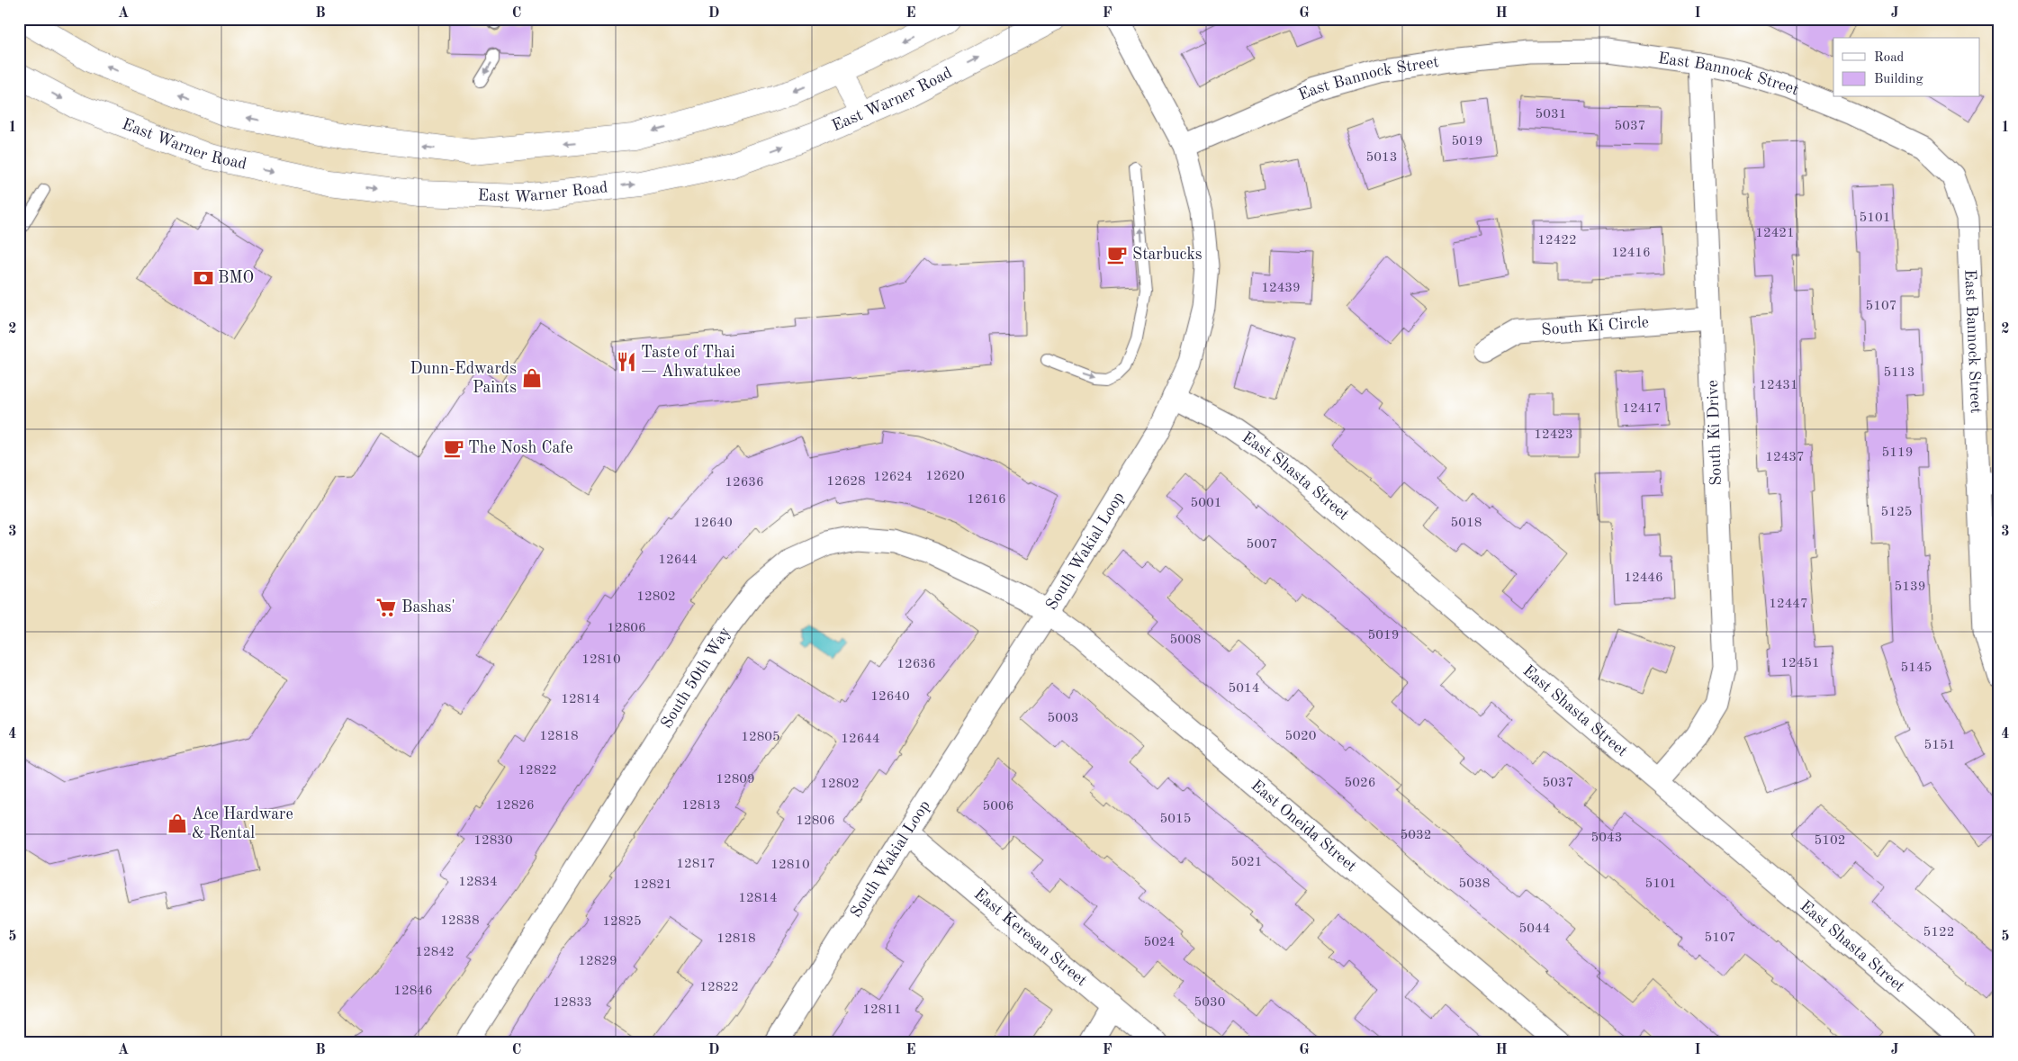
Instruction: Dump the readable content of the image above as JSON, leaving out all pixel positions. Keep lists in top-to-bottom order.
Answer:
{
  "streets": {
    "main road": ["East Warner Road"],
    "street": [
      "East Bannock Street",
      "South Ki Circle",
      "South Ki Drive",
      "East Shasta Street",
      "South Wakial Loop",
      "South 50th Way",
      "East Oneida Street",
      "East Keresan Street"
    ]
  },
  "crossings": [
    ["East Bannock Street", "South Ki Drive"],
    ["East Bannock Street", "South Wakial Loop"],
    ["South Ki Circle", "South Ki Drive"],
    ["South Ki Drive", "East Shasta Street"],
    ["East Shasta Street", "South Wakial Loop"],
    ["South Wakial Loop", "South 50th Way"],
    ["South Wakial Loop", "East Oneida Street"],
    ["South Wakial Loop", "East Keresan Street"],
    ["South 50th Way", "East Oneida Street"]
  ],
  "places": {
    "cafe": ["Starbucks", "The Nosh Cafe"],
    "bank": ["BMO"],
    "restaurant": ["Taste of Thai — Ahwatukee"],
    "shop": ["Dunn-Edwards Paints", "Ace Hardware & Rental"],
    "supermarket": ["Bashas'"]
  },
  "house_numbers": [
    "5031",
    "5037",
    "5019",
    "5013",
    "5101",
    "12421",
    "12422",
    "12416",
    "12439",
    "5107",
    "5113",
    "12431",
    "12417",
    "12423",
    "5119",
    "12437",
    "12620",
    "12624",
    "12628",
    "12636",
    "12616",
    "5001",
    "5125",
    "12640",
    "5018",
    "5007",
    "12644",
    "12446",
    "5139",
    "12802",
    "12447",
    "12806",
    "5019",
    "5008",
    "12810",
    "12451",
    "12636",
    "5145",
    "5014",
    "12640",
    "12814",
    "5003",
    "12818",
    "5020",
    "12805",
    "12644",
    "5151",
    "12822",
    "12809",
    "5026",
    "5037",
    "12802",
    "12826",
    "12813",
    "5006",
    "5015",
    "12806",
    "5032",
    "5043",
    "12830",
    "5102",
    "5021",
    "12817",
    "12810",
    "12834",
    "5038",
    "5101",
    "12821",
    "12814",
    "12838",
    "12825",
    "5044",
    "5122",
    "5107",
    "12818",
    "5024",
    "12842",
    "12829",
    "12822",
    "12846",
    "12833",
    "5030",
    "12811"
  ],
  "legend": ["Road", "Building"],
  "grid": {
    "columns": [
      "A",
      "B",
      "C",
      "D",
      "E",
      "F",
      "G",
      "H",
      "I",
      "J"
    ],
    "rows": [
      "1",
      "2",
      "3",
      "4",
      "5"
    ]
  }
}
